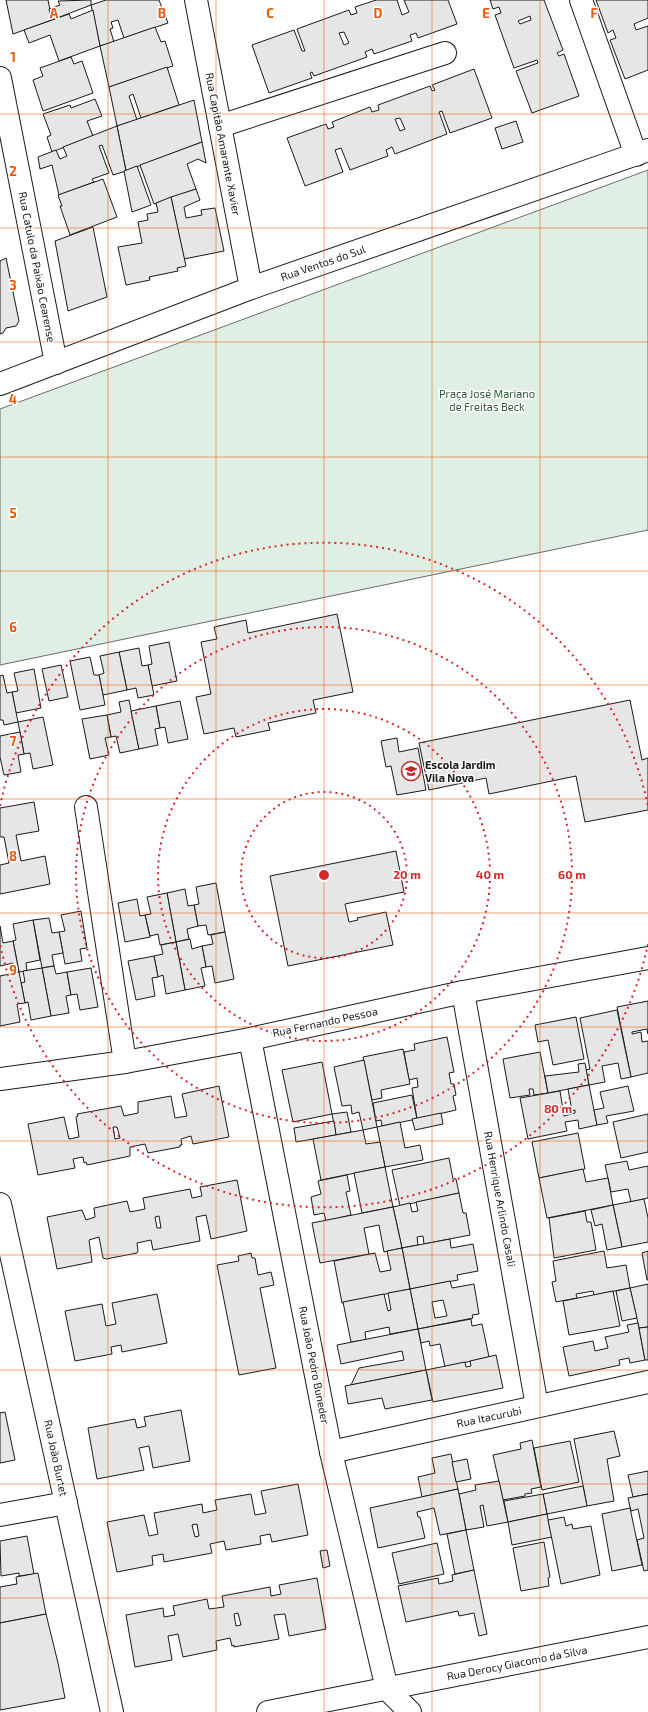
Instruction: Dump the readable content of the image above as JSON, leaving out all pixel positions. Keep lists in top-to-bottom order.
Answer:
{
  "streets": {
    "street": [
      "Rua Capitão Amarante Xavier",
      "Rua Ventos do Sul",
      "Rua Catulo da Paixão Cearense",
      "Rua Fernando Pessoa",
      "Rua Henrique Arlindo Casali",
      "Rua João Pedro Buneder",
      "Rua Itacurubi",
      "Rua João Burtet",
      "Rua Derocy Giacomo da Silva"
    ]
  },
  "crossings": [
    ["Rua Capitão Amarante Xavier", "Rua Ventos do Sul"],
    ["Rua Ventos do Sul", "Rua Catulo da Paixão Cearense"],
    ["Rua Fernando Pessoa", "Rua Henrique Arlindo Casali"],
    ["Rua Fernando Pessoa", "Rua João Pedro Buneder"],
    ["Rua Henrique Arlindo Casali", "Rua Itacurubi"],
    ["Rua João Pedro Buneder", "Rua Itacurubi"],
    ["Rua João Pedro Buneder", "Rua Derocy Giacomo da Silva"]
  ],
  "parks": ["Praça José Mariano de Freitas Beck"],
  "places": {
    "school or university": ["Escola Jardim Vila Nova"]
  },
  "grid": {
    "columns": [
      "A",
      "B",
      "C",
      "D",
      "E",
      "F"
    ],
    "rows": [
      "1",
      "2",
      "3",
      "4",
      "5",
      "6",
      "7",
      "8",
      "9"
    ]
  },
  "rings": [
    "20 m",
    "40 m",
    "60 m",
    "80 m"
  ]
}
